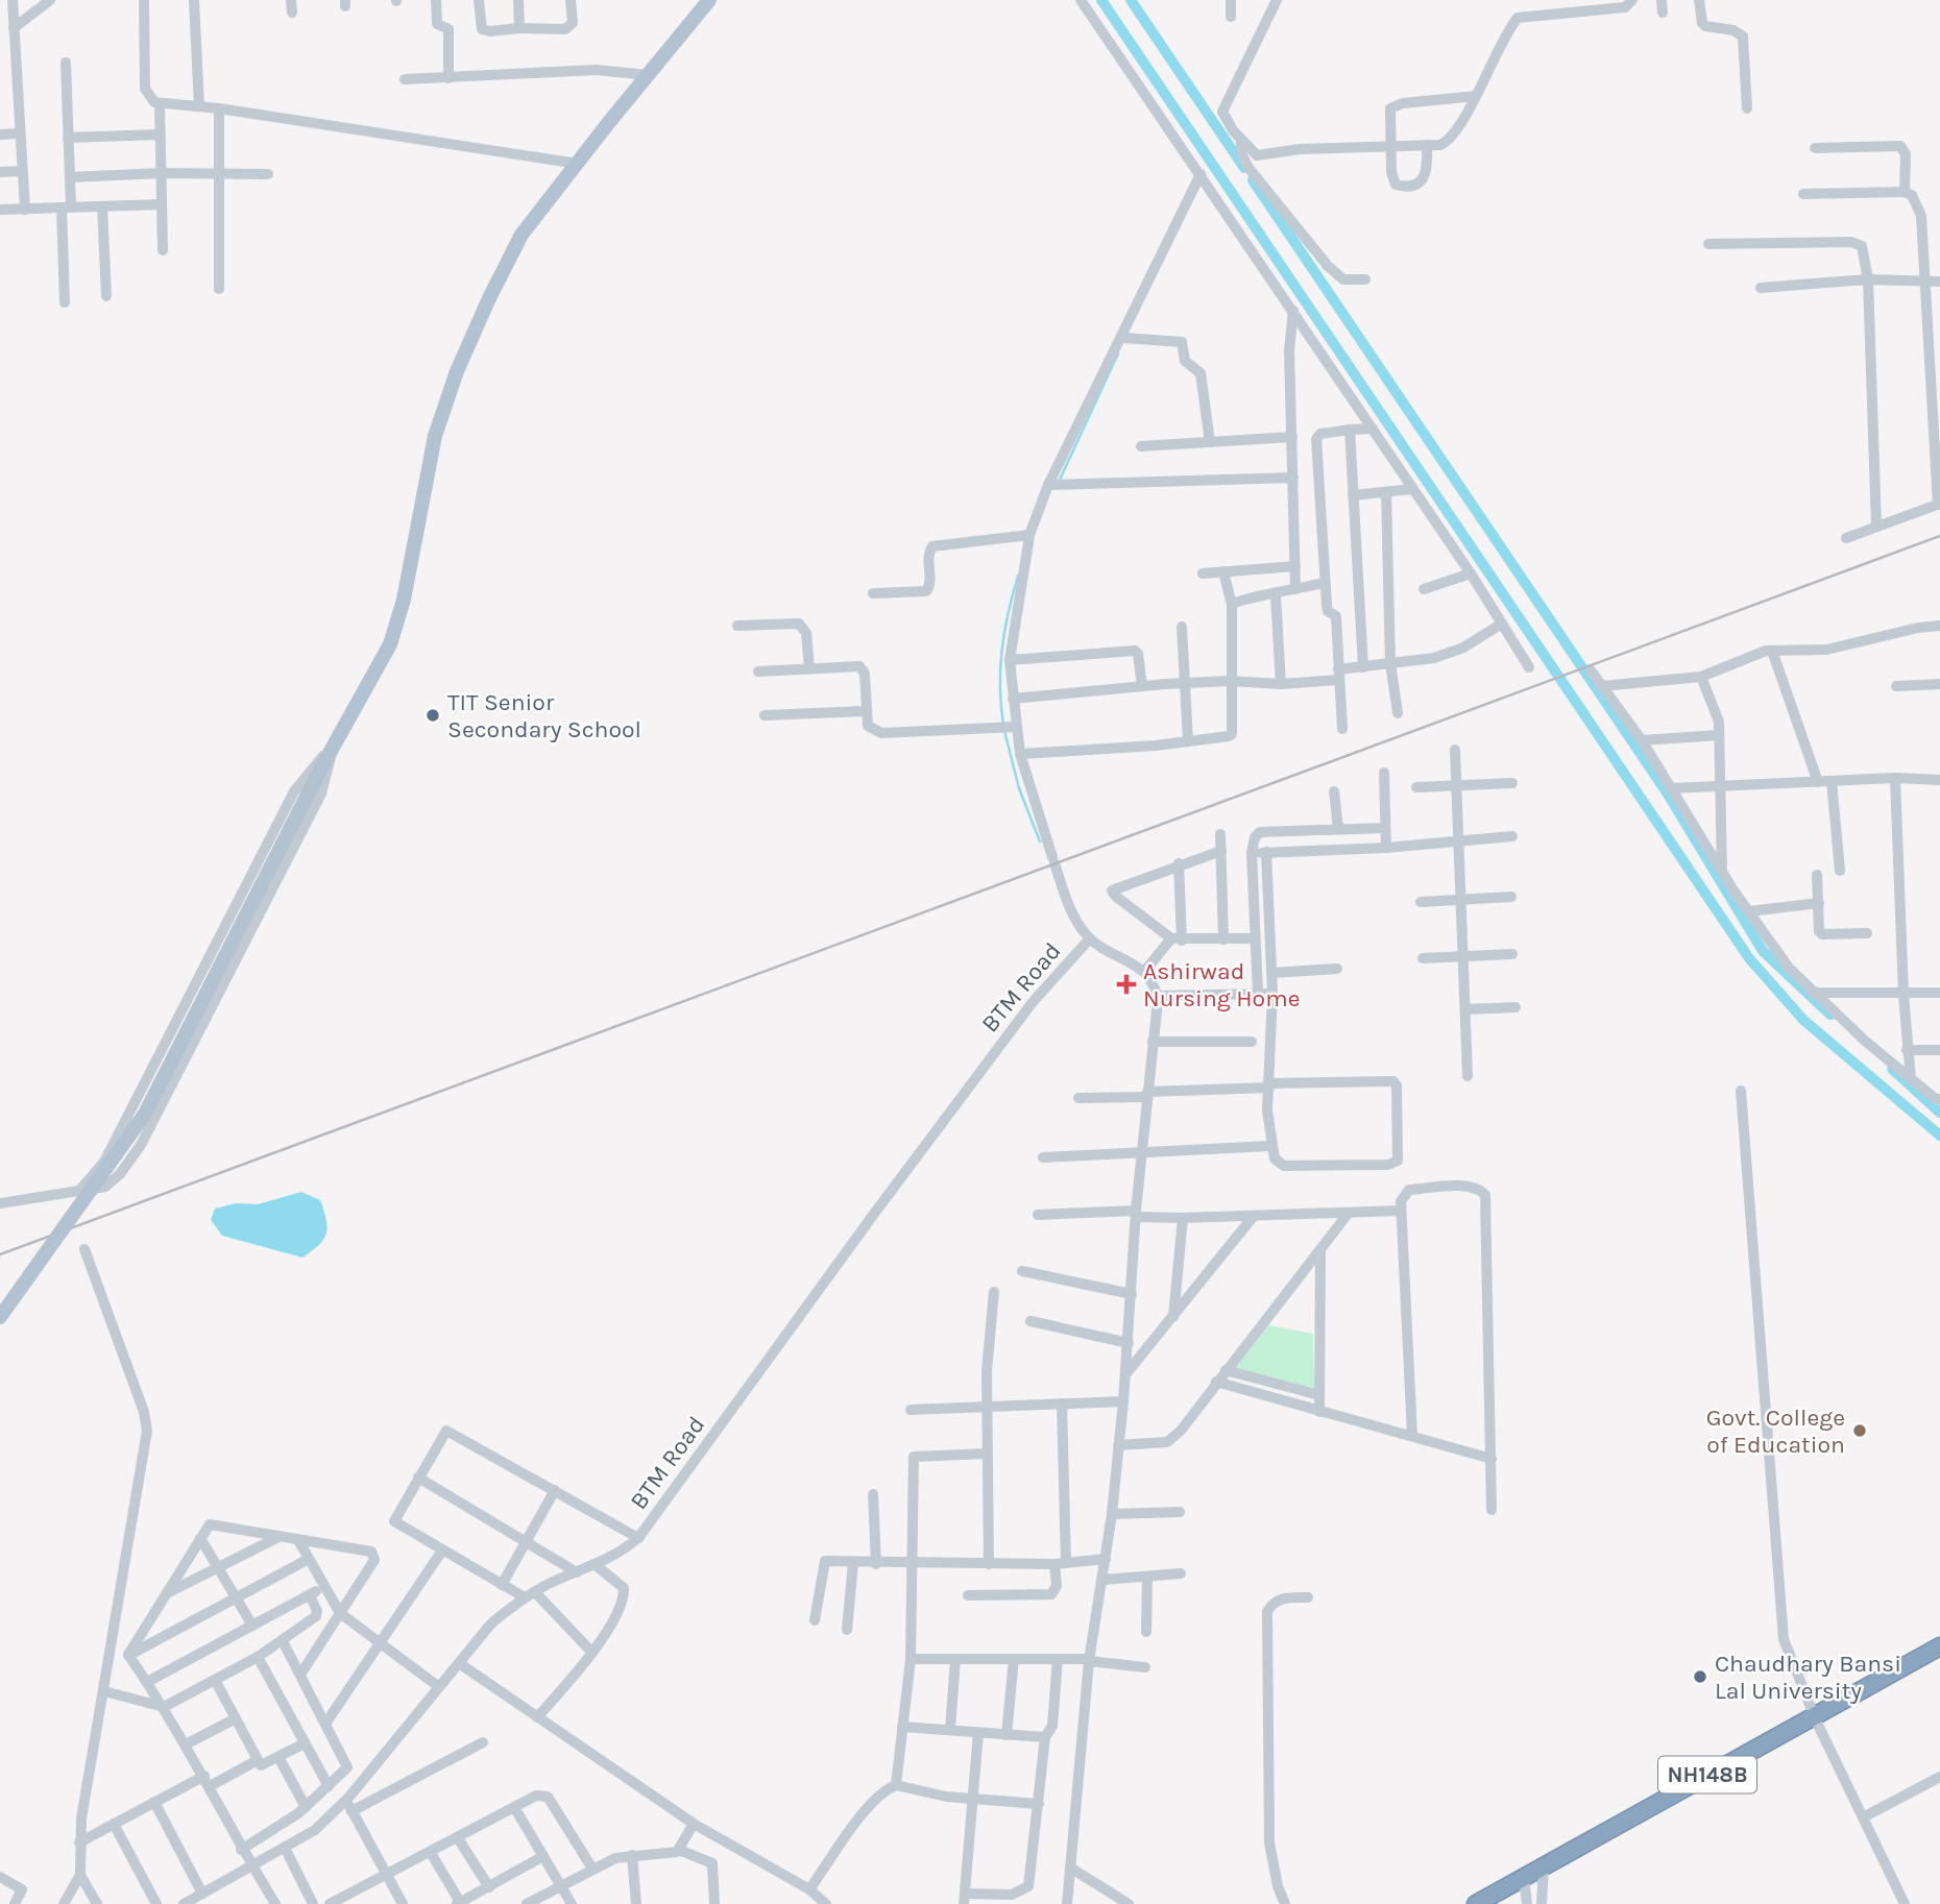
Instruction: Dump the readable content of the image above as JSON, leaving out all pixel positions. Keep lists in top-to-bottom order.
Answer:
{
  "streets": {
    "highway": ["NH148B"],
    "street": ["BTM Road"]
  },
  "places": {
    "other": ["TIT Senior Secondary School", "Govt. College of Education", "Chaudhary Bansi Lal University"],
    "health": ["Ashirwad Nursing Home"]
  }
}
